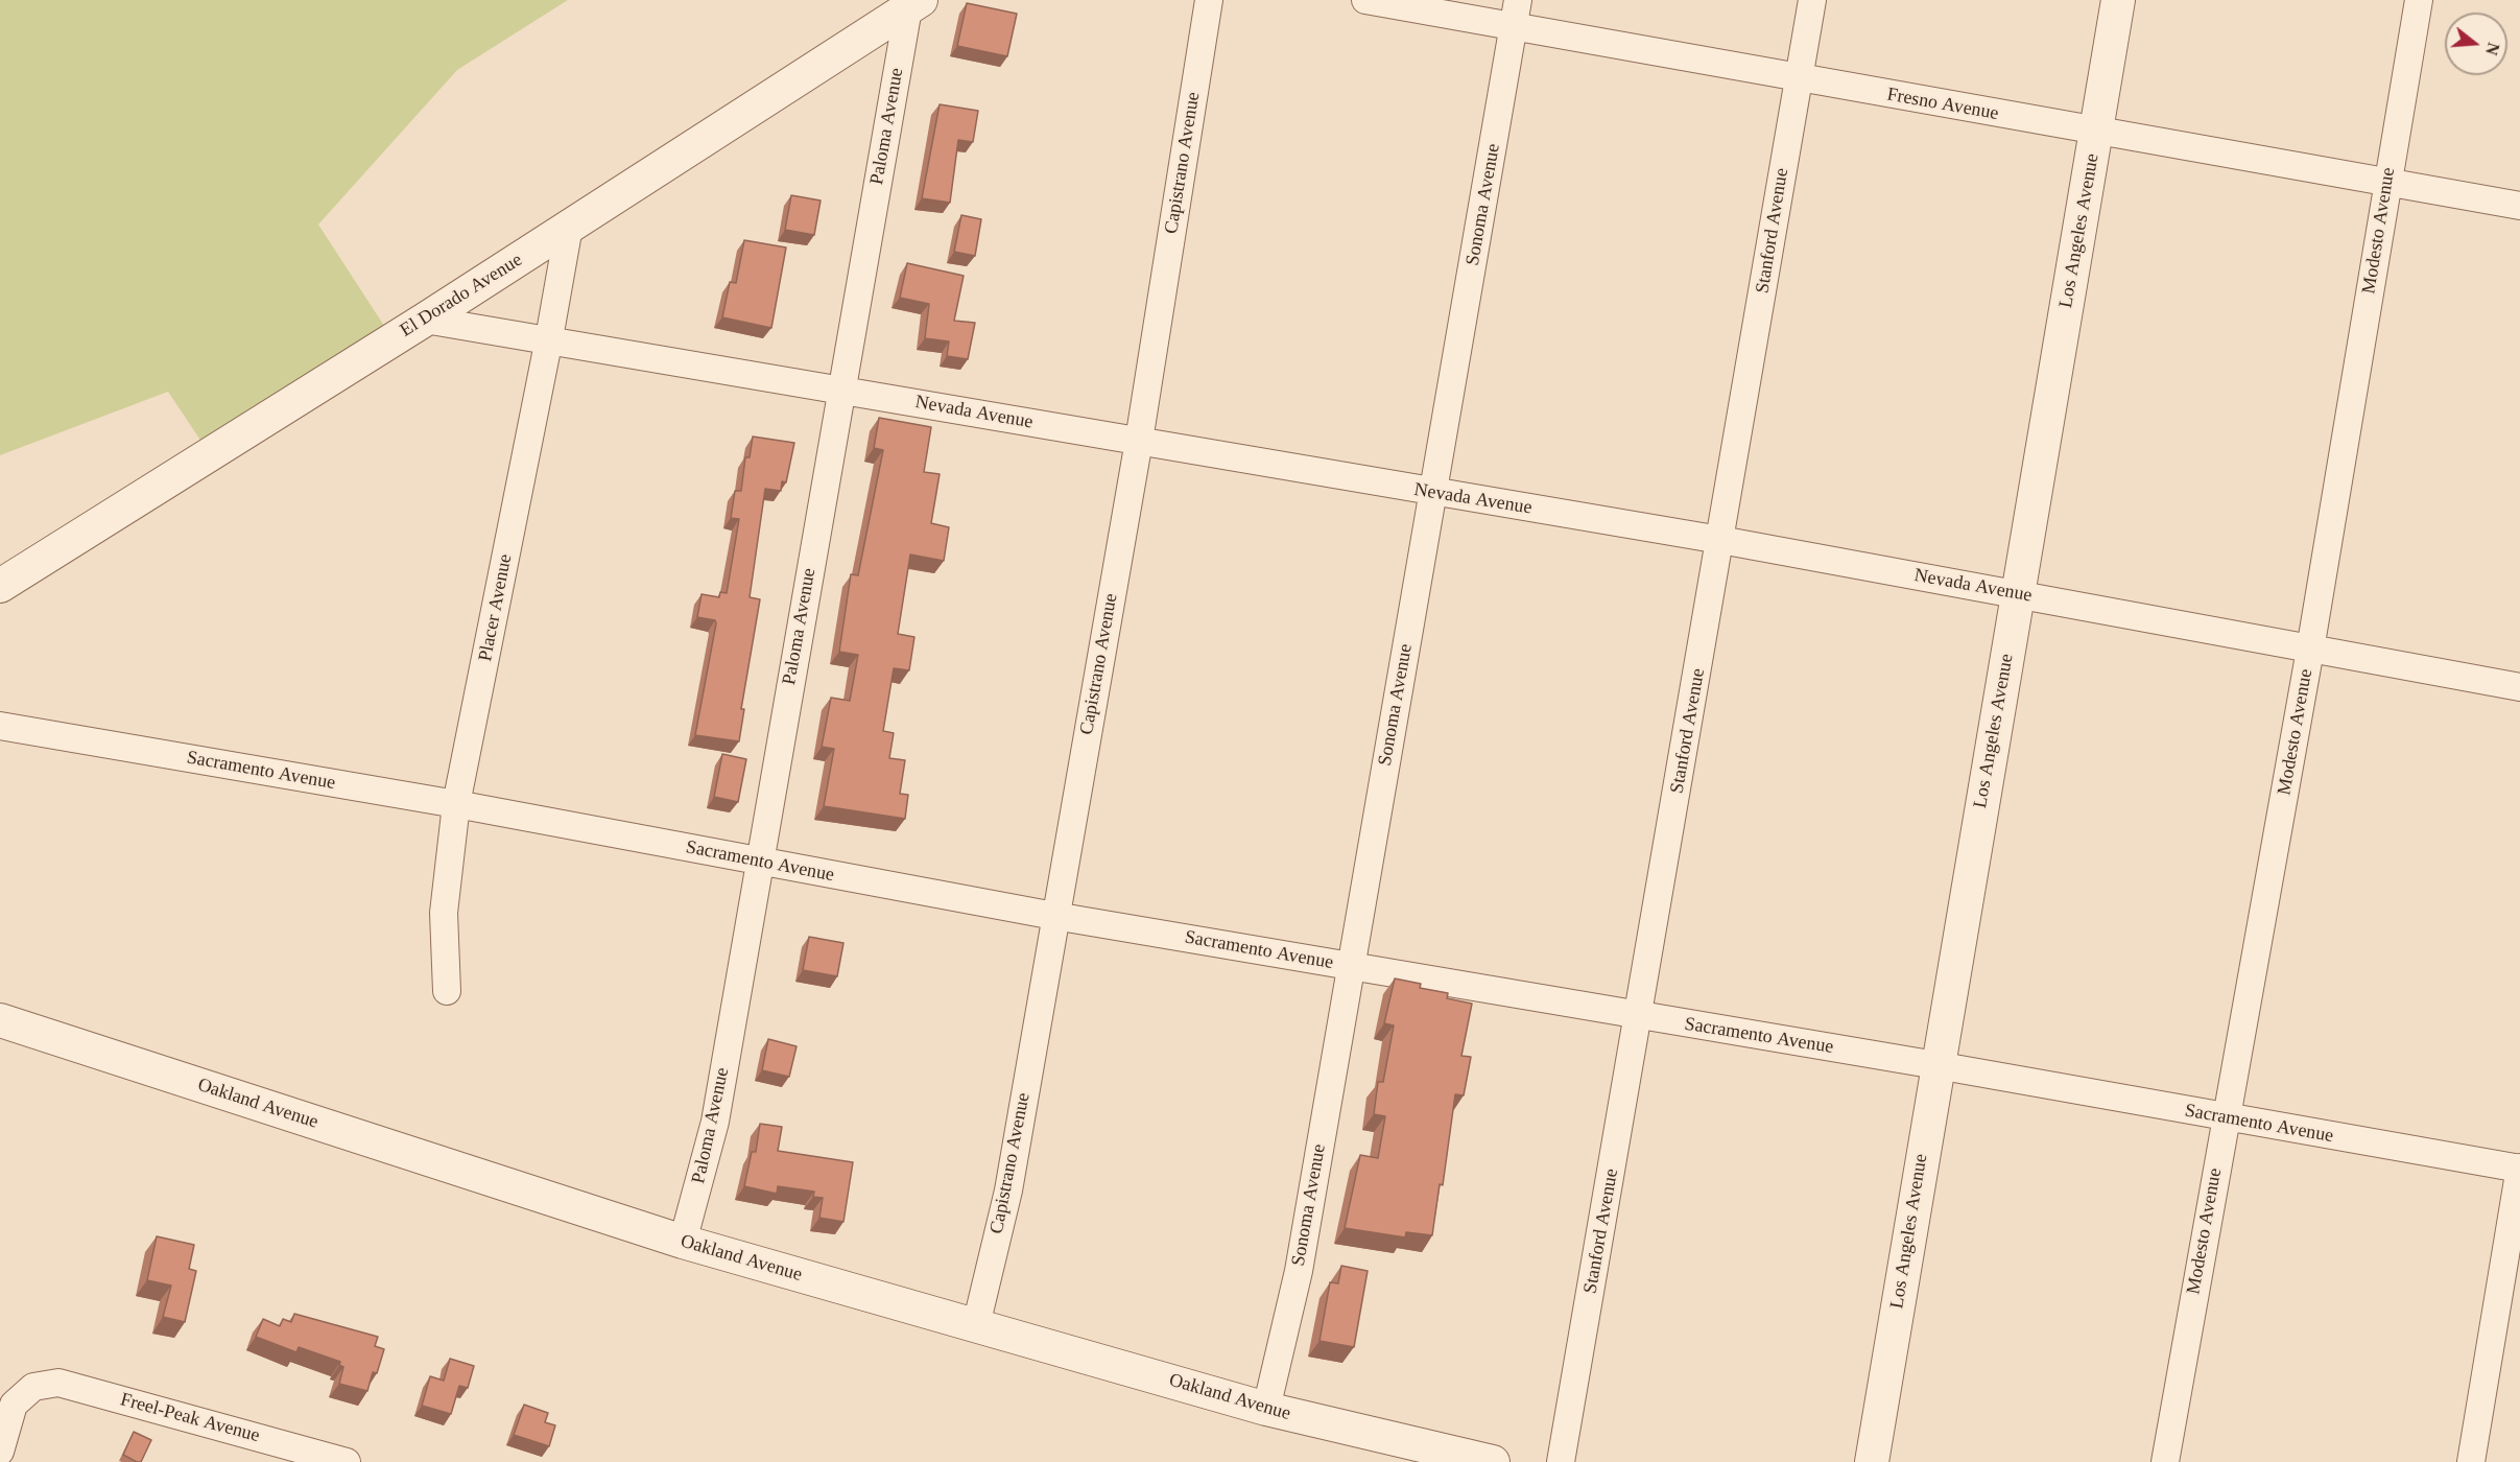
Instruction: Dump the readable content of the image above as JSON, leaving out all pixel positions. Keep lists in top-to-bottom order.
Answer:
{
  "streets": {
    "street": [
      "Fresno Avenue",
      "Paloma Avenue",
      "Capistrano Avenue",
      "Sonoma Avenue",
      "Stanford Avenue",
      "Los Angeles Avenue",
      "Modesto Avenue",
      "El Dorado Avenue",
      "Nevada Avenue",
      "Placer Avenue",
      "Sacramento Avenue",
      "Oakland Avenue",
      "Freel-Peak Avenue"
    ]
  },
  "crossings": [
    ["Fresno Avenue", "Sonoma Avenue"],
    ["Fresno Avenue", "Stanford Avenue"],
    ["Fresno Avenue", "Los Angeles Avenue"],
    ["Fresno Avenue", "Modesto Avenue"],
    ["Paloma Avenue", "El Dorado Avenue"],
    ["Paloma Avenue", "Nevada Avenue"],
    ["Paloma Avenue", "Sacramento Avenue"],
    ["Paloma Avenue", "Oakland Avenue"],
    ["Capistrano Avenue", "Nevada Avenue"],
    ["Capistrano Avenue", "Sacramento Avenue"],
    ["Capistrano Avenue", "Oakland Avenue"],
    ["Sonoma Avenue", "Nevada Avenue"],
    ["Sonoma Avenue", "Sacramento Avenue"],
    ["Sonoma Avenue", "Oakland Avenue"],
    ["Stanford Avenue", "Nevada Avenue"],
    ["Stanford Avenue", "Sacramento Avenue"],
    ["Los Angeles Avenue", "Nevada Avenue"],
    ["Los Angeles Avenue", "Sacramento Avenue"],
    ["Modesto Avenue", "Nevada Avenue"],
    ["Modesto Avenue", "Sacramento Avenue"],
    ["El Dorado Avenue", "Nevada Avenue"],
    ["El Dorado Avenue", "Placer Avenue"],
    ["Nevada Avenue", "Placer Avenue"],
    ["Placer Avenue", "Sacramento Avenue"]
  ],
  "north": "right"
}
